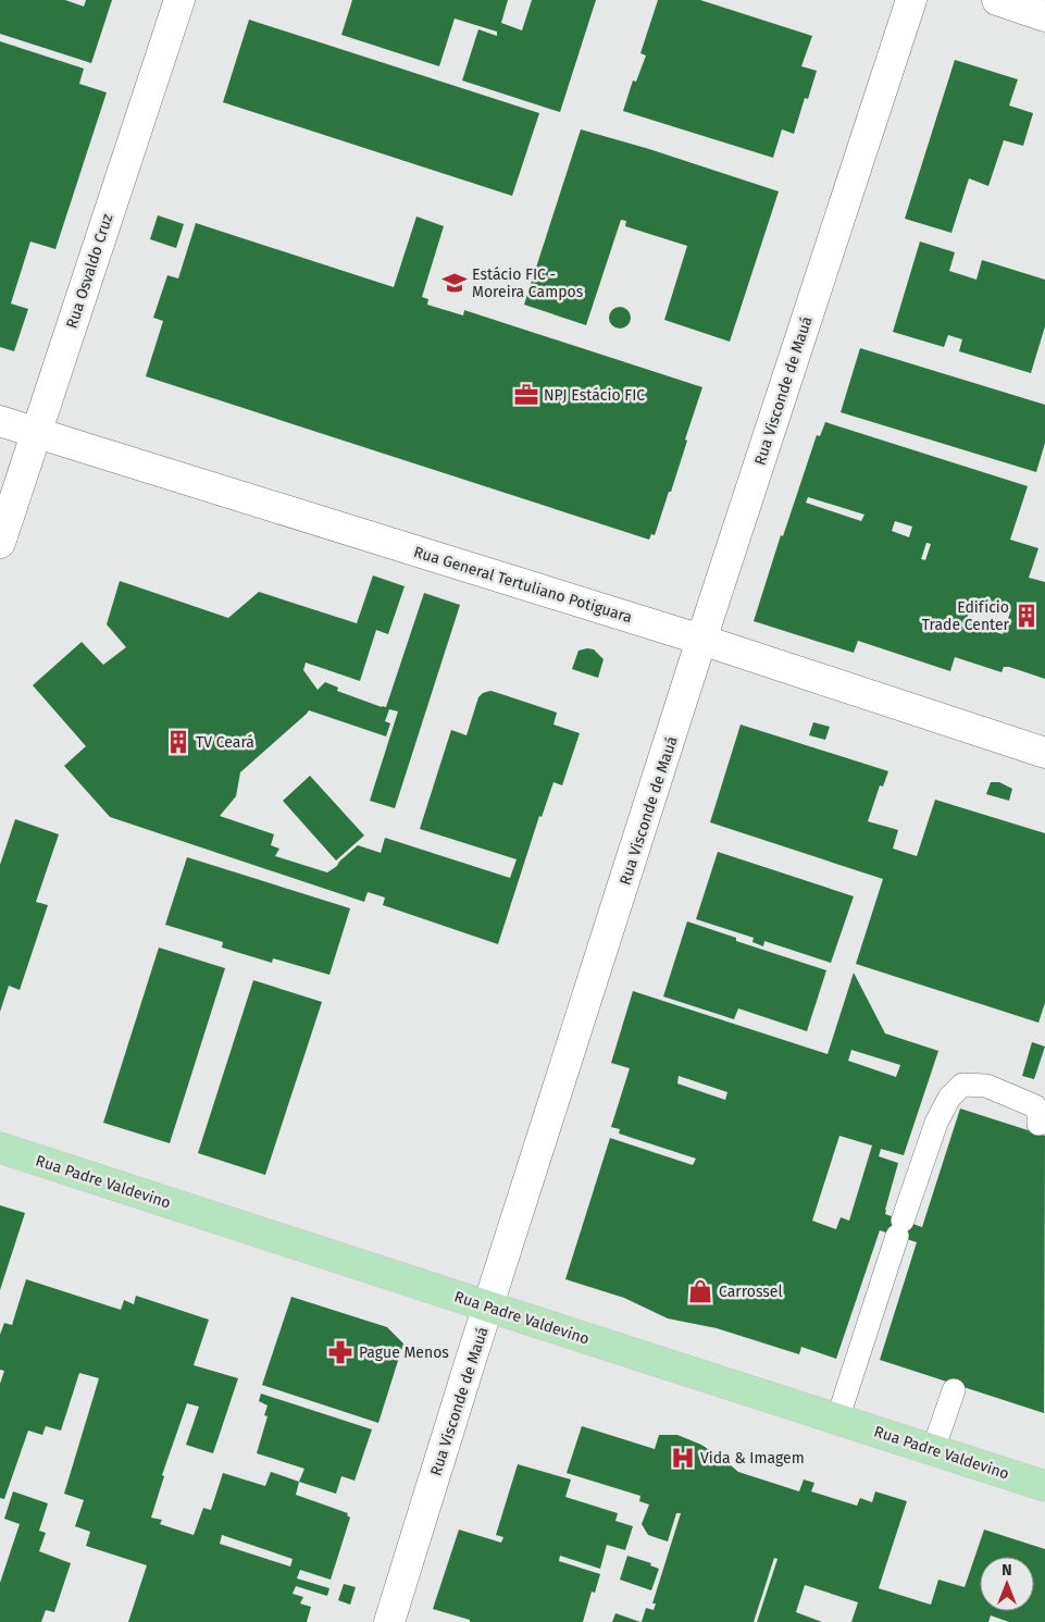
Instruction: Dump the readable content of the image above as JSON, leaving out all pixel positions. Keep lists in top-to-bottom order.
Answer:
{
  "streets": {
    "main road": ["Rua Padre Valdevino"],
    "street": ["Rua Osvaldo Cruz", "Rua Visconde de Mauá", "Rua General Tertuliano Potiguara"]
  },
  "crossings": [
    ["Rua Osvaldo Cruz", "Rua General Tertuliano Potiguara"],
    ["Rua Visconde de Mauá", "Rua General Tertuliano Potiguara"],
    ["Rua Visconde de Mauá", "Rua Padre Valdevino"]
  ],
  "places": {
    "school or university": ["Estácio FIC - Moreira Campos"],
    "office": ["NPJ Estácio FIC"],
    "building": ["Edifício Trade Center", "TV Ceará"],
    "shop": ["Carrossel"],
    "pharmacy": ["Pague Menos"],
    "hospital": ["Vida & Imagem"]
  },
  "north": "top"
}
